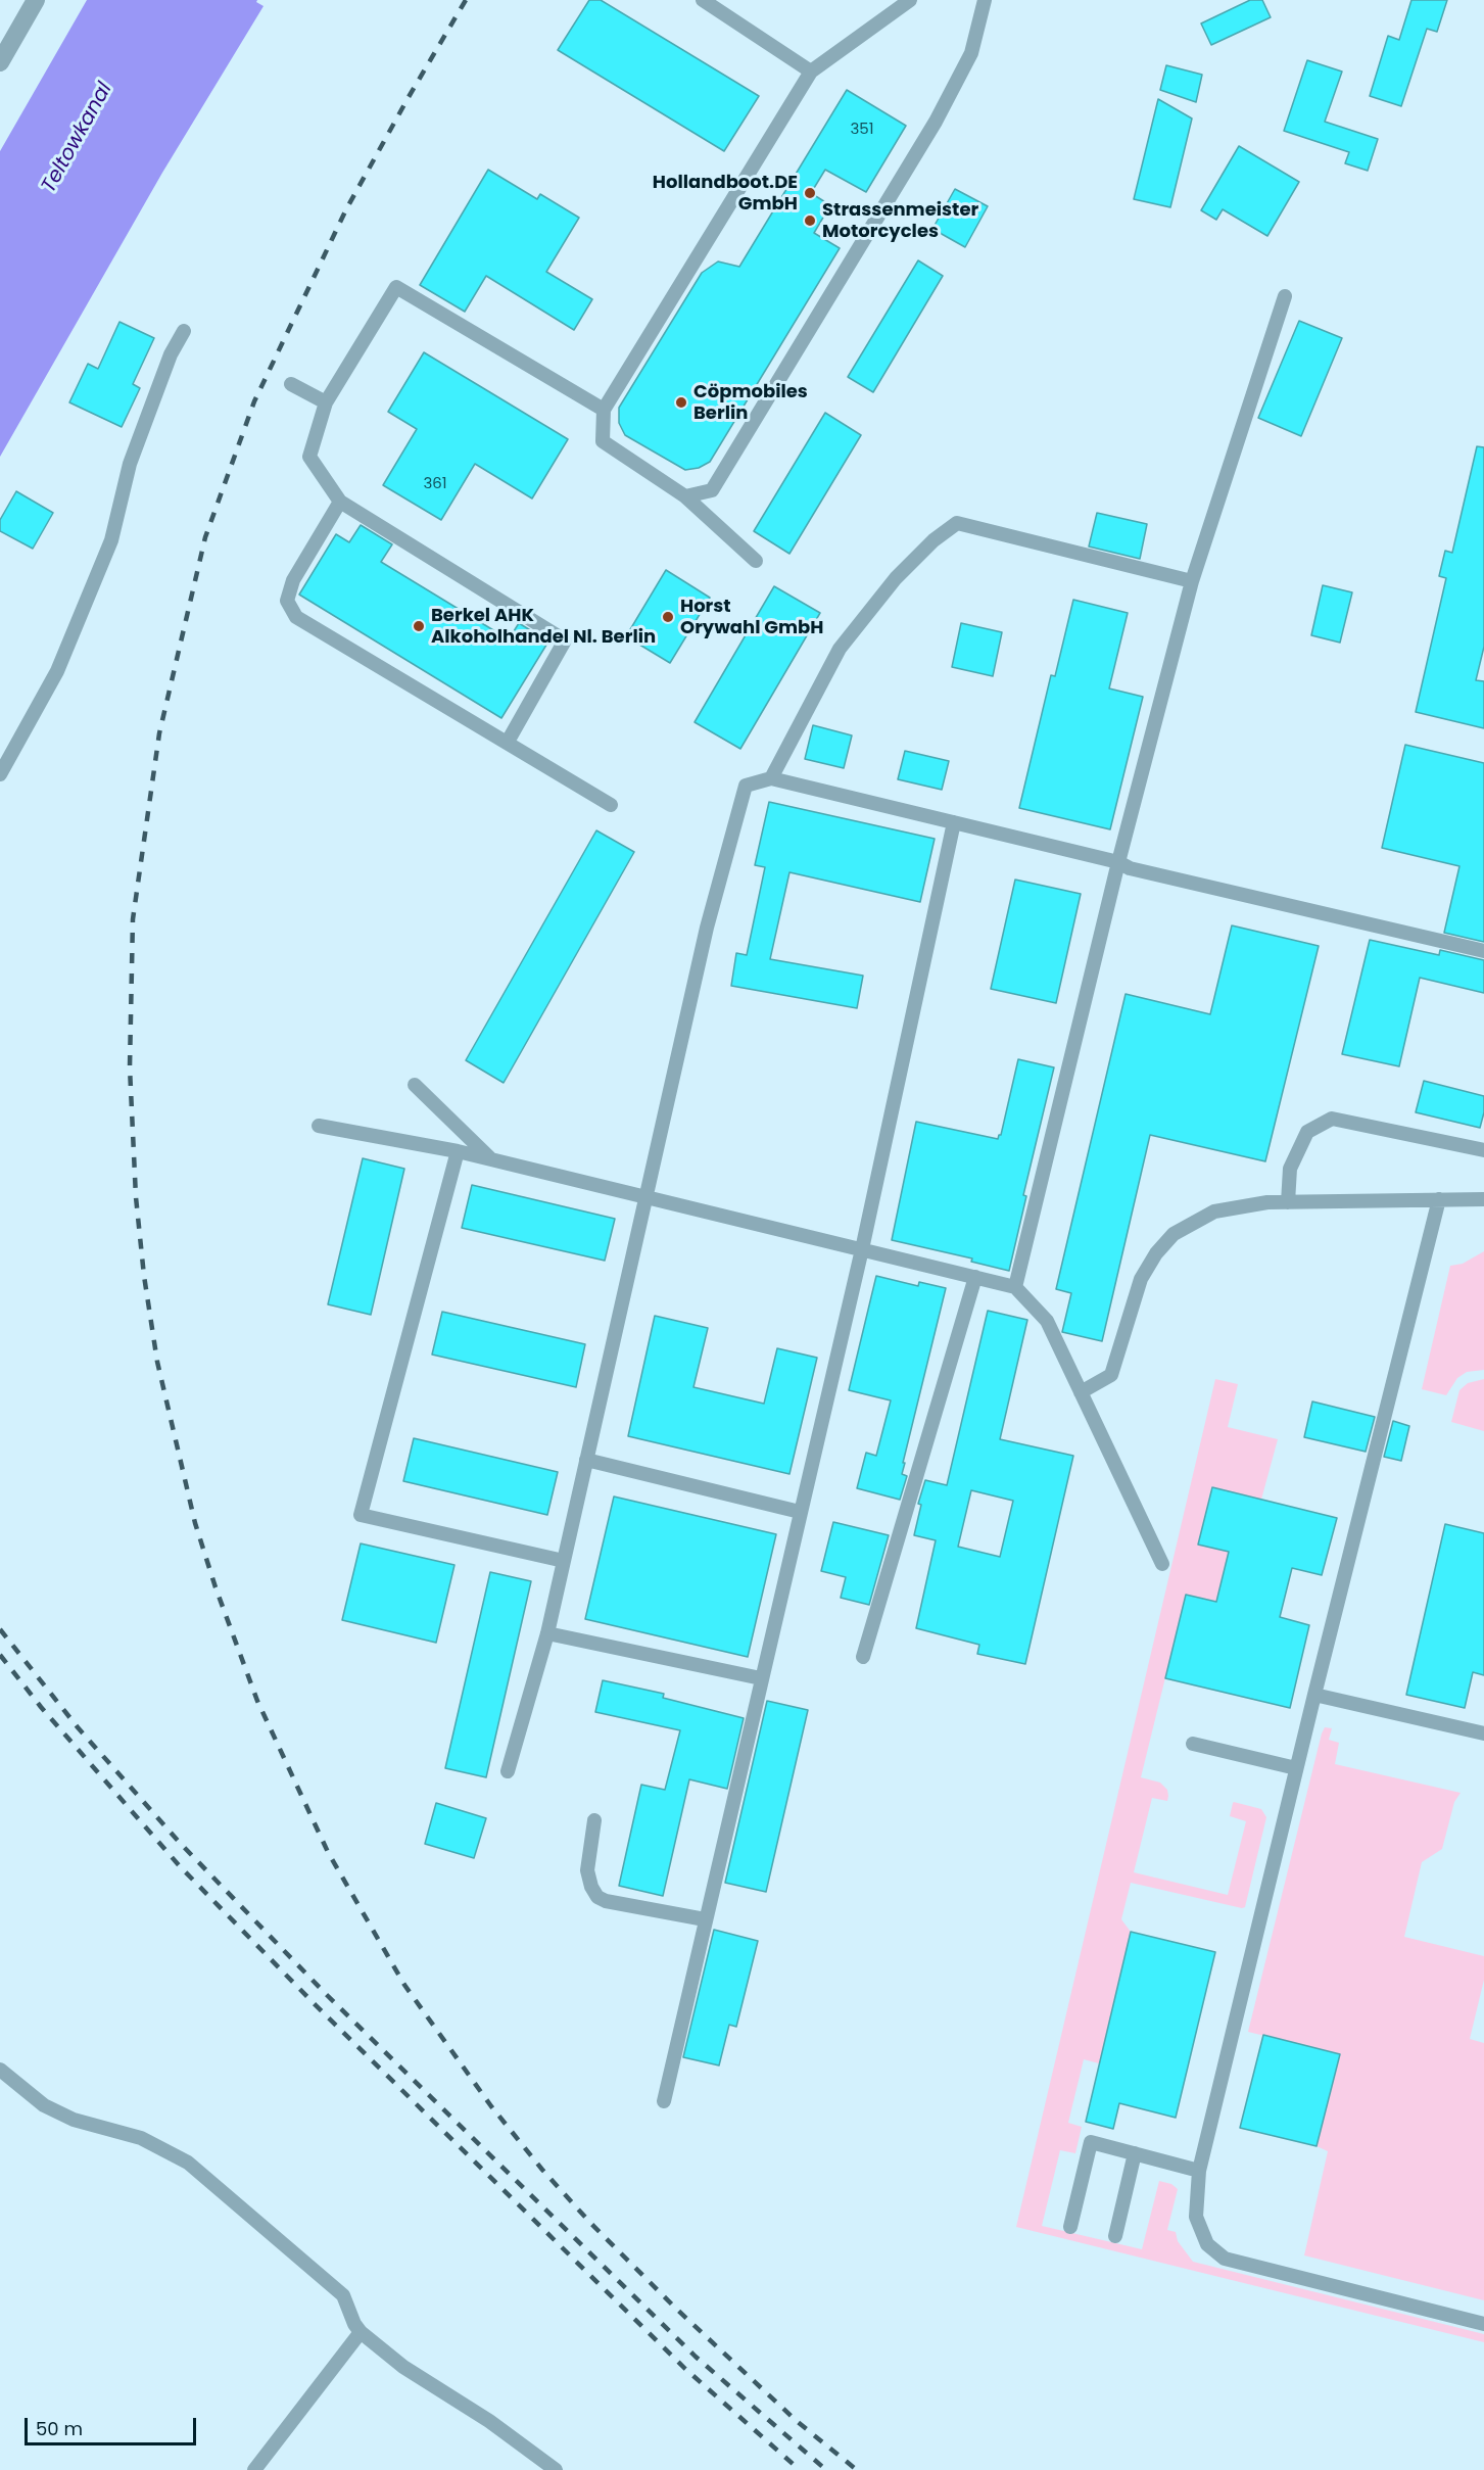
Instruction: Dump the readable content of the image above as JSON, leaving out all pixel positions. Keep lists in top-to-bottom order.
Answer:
{
  "water": ["Teltowkanal"],
  "places": [
    "Hollandboot.DE GmbH",
    "Strassenmeister Motorcycles",
    "Cöpmobiles Berlin",
    "Horst Orywahl GmbH",
    "Berkel AHK Alkoholhandel Nl. Berlin"
  ],
  "house_numbers": ["351", "361"],
  "scale_bar": "50 m"
}
